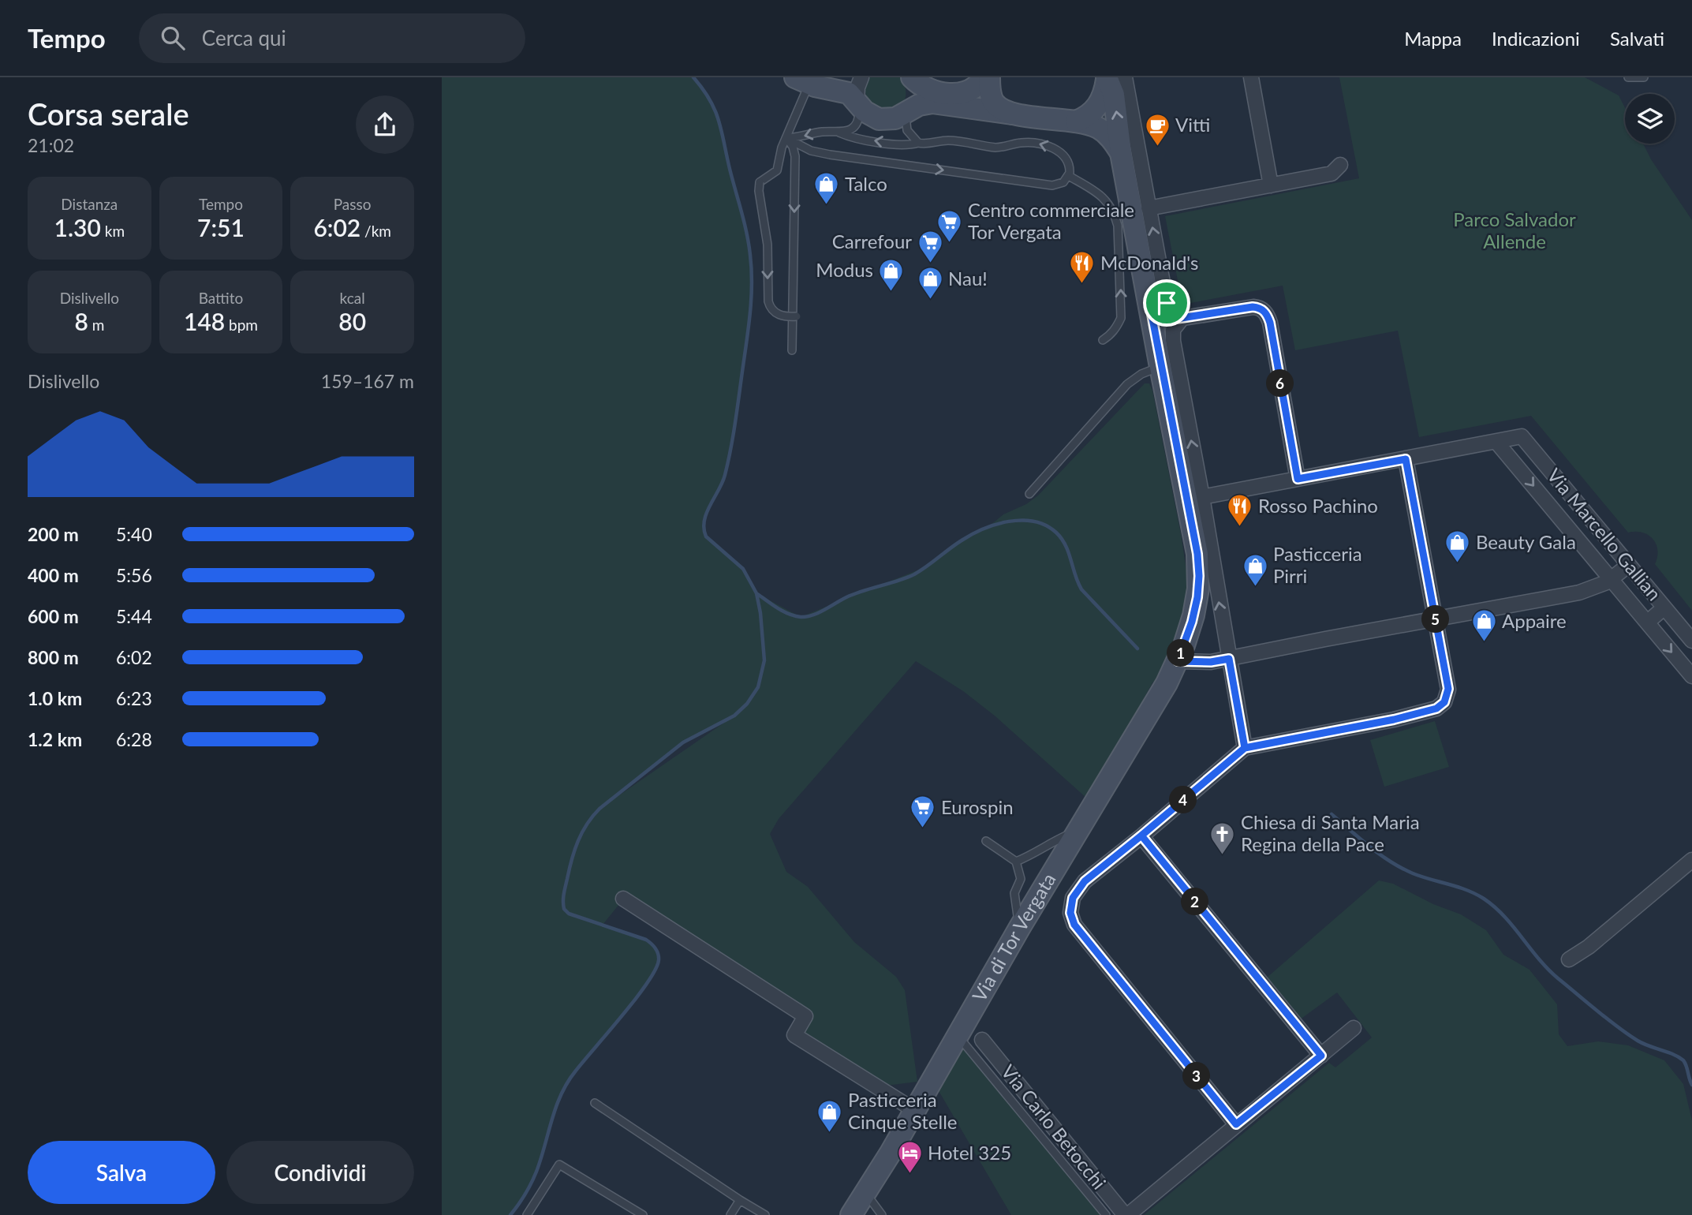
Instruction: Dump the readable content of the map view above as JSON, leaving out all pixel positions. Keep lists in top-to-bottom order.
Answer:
{
  "streets": {
    "main road": ["Via di Tor Vergata"],
    "street": ["Via Marcello Gallian", "Via Carlo Betocchi"]
  },
  "parks": ["Parco Salvador Allende"],
  "places": {
    "cafe": ["Vitti"],
    "shop": [
      "Talco",
      "Modus",
      "Nau!",
      "Beauty Gala",
      "Pasticceria Pirri",
      "Appaire",
      "Pasticceria Cinque Stelle"
    ],
    "supermarket": ["Centro commerciale Tor Vergata", "Carrefour", "Eurospin"],
    "restaurant": ["McDonald's", "Rosso Pachino"],
    "church": ["Chiesa di Santa Maria Regina della Pace"],
    "hotel": ["Hotel 325"]
  },
  "page": {
    "header": "Tempo",
    "search": "Cerca qui",
    "nav": ["Mappa", "Indicazioni", "Salvati"],
    "heading": ["Corsa serale", "21:02"],
    "stats": [
      ["Distanza", "1.30 km"],
      ["Tempo", "7:51"],
      ["Passo", "6:02 /km"],
      ["Dislivello", "8 m"],
      ["Battito", "148 bpm"],
      ["kcal", "80"]
    ],
    "chart": ["Dislivello", "159–167 m"],
    "pins": [
      "6",
      "5",
      "1",
      "4",
      "2",
      "3"
    ],
    "list": [
      {
        "name": "200 m",
        "note": "5:40"
      },
      {
        "name": "400 m",
        "note": "5:56"
      },
      {
        "name": "600 m",
        "note": "5:44"
      },
      {
        "name": "800 m",
        "note": "6:02"
      },
      {
        "name": "1.0 km",
        "note": "6:23"
      },
      {
        "name": "1.2 km",
        "note": "6:28"
      }
    ],
    "buttons": ["Salva", "Condividi"]
  }
}
